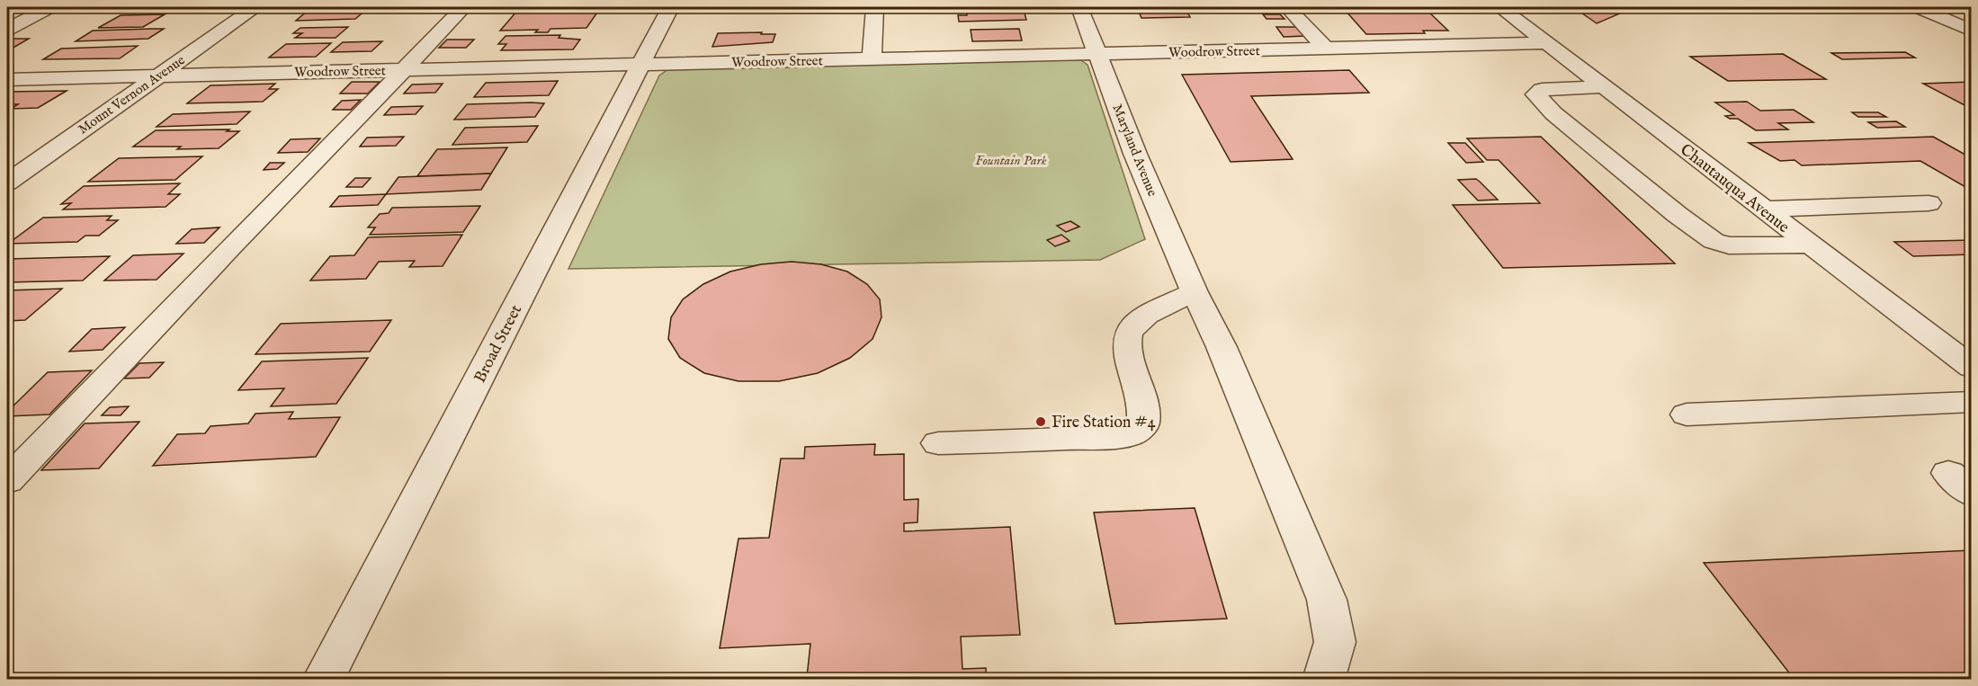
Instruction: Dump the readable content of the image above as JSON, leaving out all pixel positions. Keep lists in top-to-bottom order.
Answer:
{
  "streets": {
    "street": [
      "Woodrow Street",
      "Mount Vernon Avenue",
      "Maryland Avenue",
      "Chautauqua Avenue",
      "Broad Street"
    ]
  },
  "crossings": [
    ["Woodrow Street", "Mount Vernon Avenue"],
    ["Woodrow Street", "Maryland Avenue"],
    ["Woodrow Street", "Chautauqua Avenue"],
    ["Woodrow Street", "Broad Street"]
  ],
  "parks": ["Fountain Park"],
  "places": ["Fire Station #4"]
}
